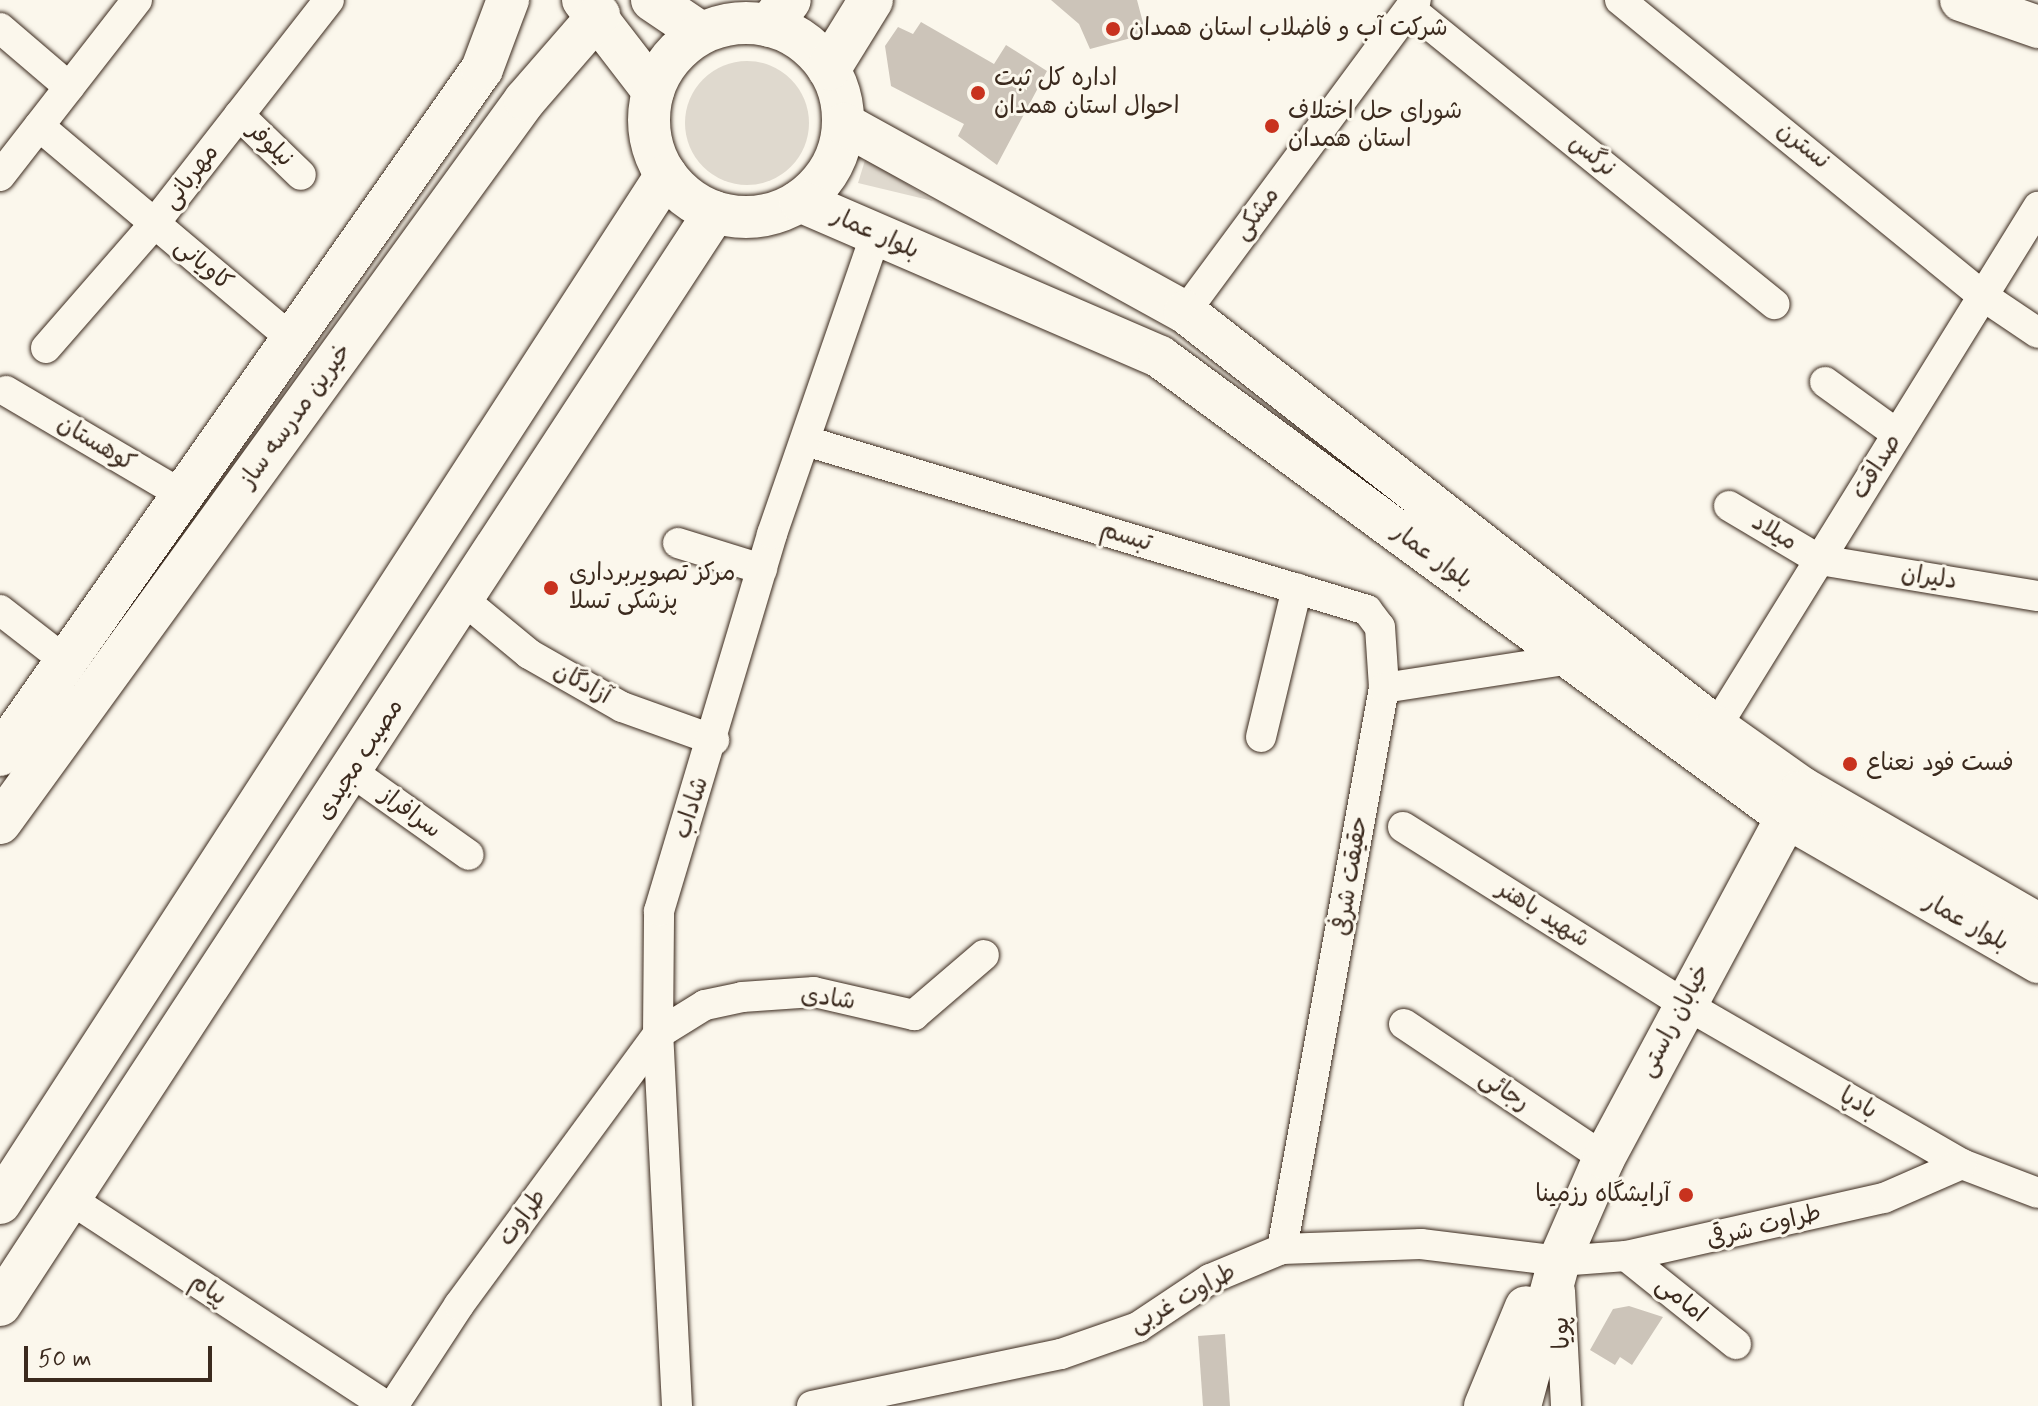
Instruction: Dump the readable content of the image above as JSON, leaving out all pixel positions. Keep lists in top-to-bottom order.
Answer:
{
  "streets": {
    "main road": [
      "بلوار عمار",
      "خیرین مدرسه ساز",
      "مصیب مجیدی",
      "خیابان راستی"
    ],
    "street": [
      "نیلوفر",
      "نسترن",
      "نرگس",
      "مهربانی",
      "مشکی",
      "کاویانی",
      "کوهستان",
      "صداقت",
      "میلاد",
      "تبسم",
      "دلیران",
      "آزادگان",
      "شاداب",
      "سرافراز",
      "حقیقت شرفی",
      "شهید باهنر",
      "شادی",
      "رجائی",
      "بادپا",
      "طراوت",
      "طراوت شرقی",
      "پیام",
      "طراوت غربی",
      "امامی",
      "پویا"
    ]
  },
  "crossings": [
    ["نیلوفر", "مهربانی"],
    ["نسترن", "صداقت"],
    ["نرگس", "مشکی"],
    ["مهربانی", "کاویانی"],
    ["مشکی", "بلوار عمار"],
    ["بلوار عمار", "صداقت"],
    ["بلوار عمار", "مصیب مجیدی"],
    ["بلوار عمار", "شاداب"],
    ["بلوار عمار", "خیابان راستی"],
    ["کاویانی", "خیرین مدرسه ساز"],
    ["خیرین مدرسه ساز", "کوهستان"],
    ["صداقت", "میلاد"],
    ["صداقت", "دلیران"],
    ["میلاد", "دلیران"],
    ["تبسم", "شاداب"],
    ["تبسم", "حقیقت شرفی"],
    ["آزادگان", "مصیب مجیدی"],
    ["آزادگان", "شاداب"],
    ["مصیب مجیدی", "سرافراز"],
    ["مصیب مجیدی", "پیام"],
    ["شاداب", "شادی"],
    ["شاداب", "طراوت"],
    ["حقیقت شرفی", "طراوت غربی"],
    ["شهید باهنر", "خیابان راستی"],
    ["شهید باهنر", "بادپا"],
    ["شادی", "طراوت"],
    ["خیابان راستی", "رجائی"],
    ["خیابان راستی", "بادپا"],
    ["خیابان راستی", "طراوت شرقی"],
    ["خیابان راستی", "طراوت غربی"],
    ["خیابان راستی", "پویا"],
    ["بادپا", "طراوت شرقی"],
    ["طراوت شرقی", "طراوت غربی"],
    ["طراوت شرقی", "امامی"],
    ["طراوت شرقی", "پویا"],
    ["طراوت غربی", "پویا"]
  ],
  "places": [
    "شرکت آب و فاضلاب استان همدان",
    "اداره کل ثبت احوال استان همدان",
    "شوراى حل اختلاف استان همدان",
    "مرکز تصویربرداری پزشکی تسلا",
    "فست فود نعناع",
    "آرایشگاه رزمینا"
  ],
  "scale_bar": "50 m"
}
